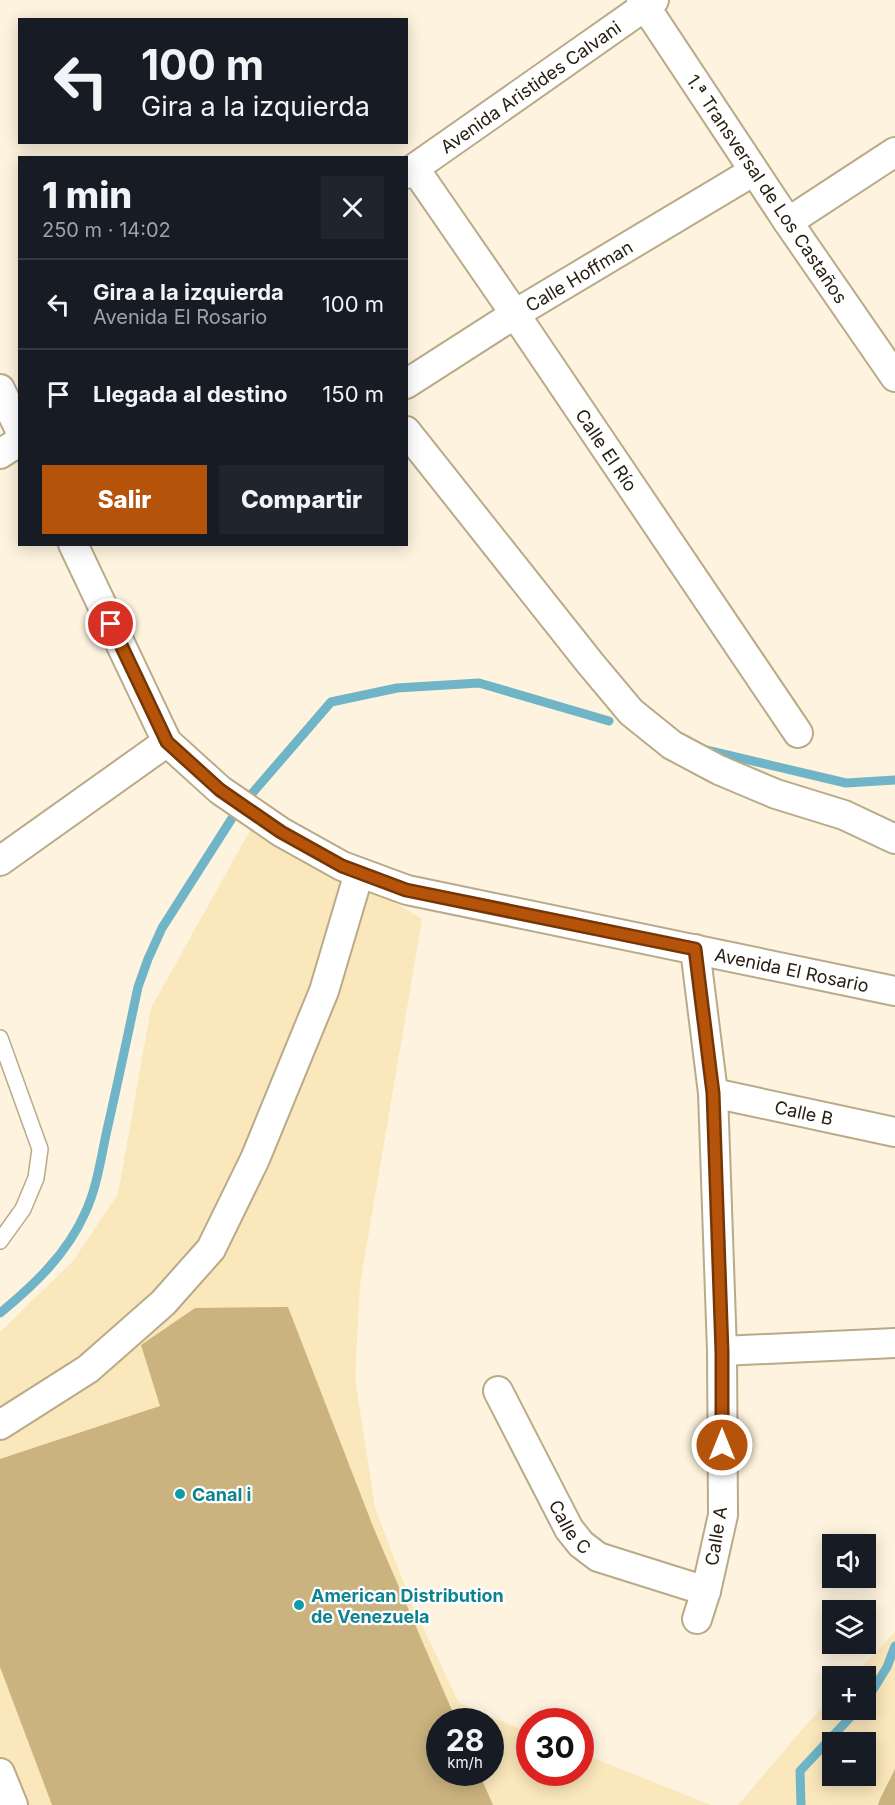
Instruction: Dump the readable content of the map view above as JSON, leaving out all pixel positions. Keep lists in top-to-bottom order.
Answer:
{
  "streets": {
    "street": [
      "Avenida Aristides Calvani",
      "1.ª Transversal de Los Castaños",
      "Calle Hoffman",
      "Calle El Río",
      "Avenida El Rosario",
      "Calle B",
      "Calle C",
      "Calle A"
    ]
  },
  "crossings": [
    ["Avenida Aristides Calvani", "1.ª Transversal de Los Castaños"],
    ["Avenida Aristides Calvani", "Calle El Río"],
    ["1.ª Transversal de Los Castaños", "Calle Hoffman"],
    ["Calle Hoffman", "Calle El Río"],
    ["Avenida El Rosario", "Calle A"],
    ["Calle B", "Calle A"],
    ["Calle C", "Calle A"]
  ],
  "places": ["Canal i", "American Distribution de Venezuela"],
  "page": {
    "turn": ["100 m", "Gira a la izquierda"],
    "heading": ["1 min", "250 m · 14:02"],
    "list": [
      {
        "name": "Gira a la izquierda",
        "note": "Avenida El Rosario",
        "value": "100 m"
      },
      {
        "name": "Llegada al destino",
        "value": "150 m"
      }
    ],
    "buttons": ["Salir", "Compartir"],
    "map_buttons": ["+", "−"],
    "speed": "28 km/h",
    "limit": "30"
  }
}
